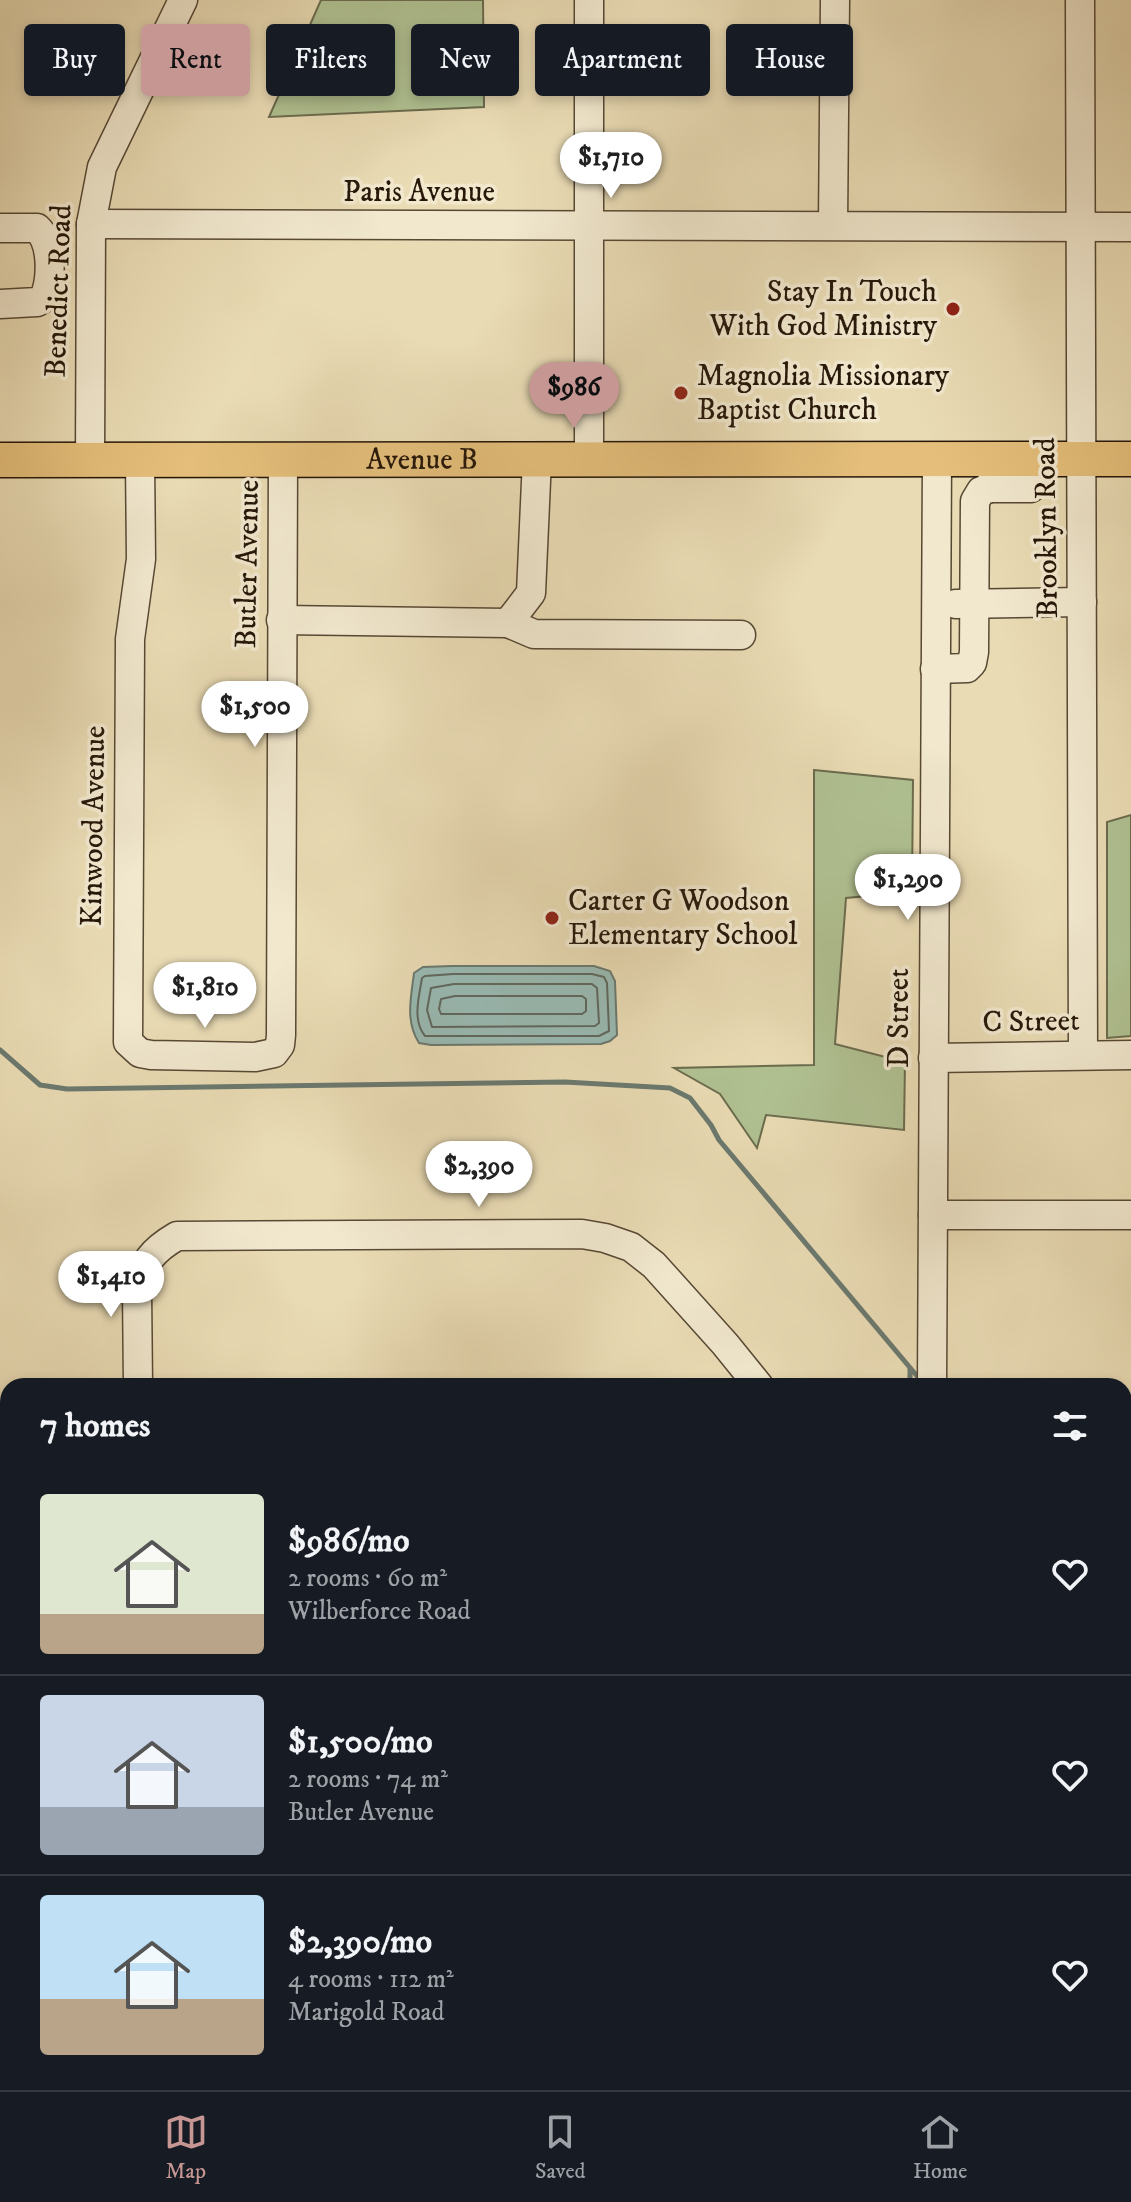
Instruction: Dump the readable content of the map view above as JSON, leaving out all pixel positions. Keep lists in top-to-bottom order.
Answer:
{
  "streets": {
    "main road": ["Avenue B"],
    "street": [
      "Paris Avenue",
      "Benedict Road",
      "Brooklyn Road",
      "Butler Avenue",
      "Kinwood Avenue",
      "D Street",
      "C Street"
    ]
  },
  "crossings": [
    ["Paris Avenue", "Benedict Road"],
    ["Paris Avenue", "Brooklyn Road"],
    ["Benedict Road", "Avenue B"],
    ["Avenue B", "Brooklyn Road"],
    ["Avenue B", "Butler Avenue"],
    ["Avenue B", "Kinwood Avenue"],
    ["Avenue B", "D Street"],
    ["Brooklyn Road", "C Street"],
    ["Butler Avenue", "Kinwood Avenue"],
    ["D Street", "C Street"]
  ],
  "places": ["Stay In Touch With God Ministry", "Magnolia Missionary Baptist Church", "Carter G Woodson Elementary School"],
  "page": {
    "chip": [
      "Buy",
      "Rent",
      "Filters",
      "New",
      "Apartment",
      "House"
    ],
    "price": [
      "$1,710",
      "$986",
      "$1,500",
      "$1,290",
      "$1,810",
      "$2,390",
      "$1,410"
    ],
    "heading": "7 homes",
    "list": [
      {
        "name": "$986/mo",
        "note": "2 rooms · 60 m² · Wilberforce Road"
      },
      {
        "name": "$1,500/mo",
        "note": "2 rooms · 74 m² · Butler Avenue"
      },
      {
        "name": "$2,390/mo",
        "note": "4 rooms · 112 m² · Marigold Road"
      }
    ],
    "tabs": ["Map", "Saved", "Home"]
  }
}
